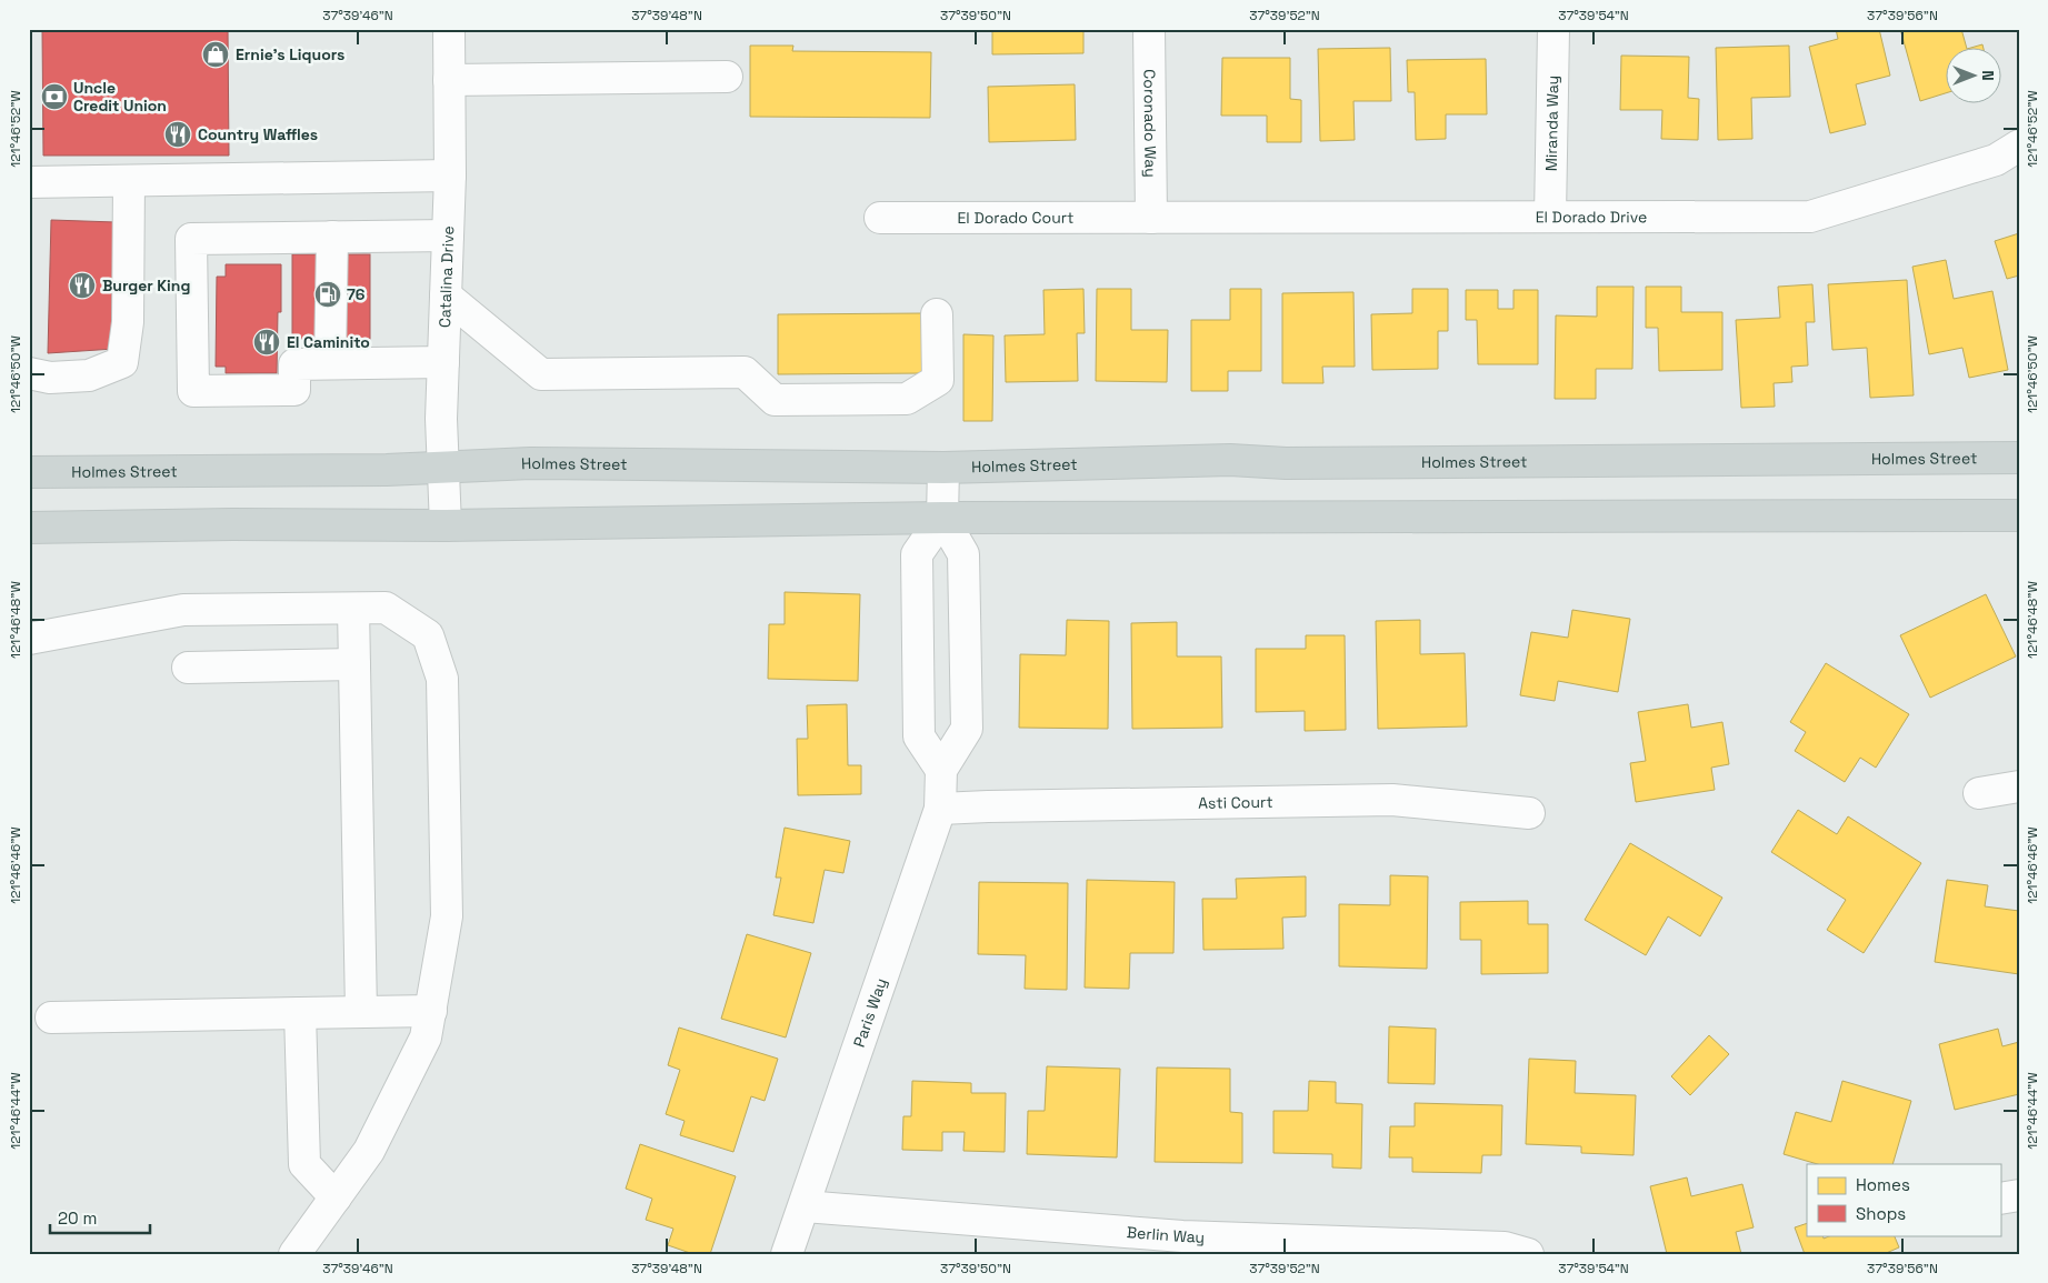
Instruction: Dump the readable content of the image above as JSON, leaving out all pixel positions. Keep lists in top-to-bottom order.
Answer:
{
  "streets": {
    "main road": ["Holmes Street"],
    "street": [
      "Coronado Way",
      "Miranda Way",
      "El Dorado Drive",
      "El Dorado Court",
      "Catalina Drive",
      "Asti Court",
      "Paris Way",
      "Berlin Way"
    ]
  },
  "crossings": [
    ["Coronado Way", "El Dorado Drive"],
    ["Coronado Way", "El Dorado Court"],
    ["Miranda Way", "El Dorado Drive"],
    ["El Dorado Drive", "El Dorado Court"],
    ["Catalina Drive", "Holmes Street"],
    ["Asti Court", "Paris Way"],
    ["Paris Way", "Berlin Way"]
  ],
  "places": {
    "shop": ["Ernie's Liquors"],
    "bank": ["Uncle Credit Union"],
    "restaurant": ["Country Waffles", "Burger King", "El Caminito"],
    "fuel station": ["76"]
  },
  "legend": ["Homes", "Shops"],
  "scale_bar": "20 m",
  "north": "right",
  "coordinates": [
    "37°39'46\"N",
    "37°39'48\"N",
    "37°39'50\"N",
    "37°39'52\"N",
    "37°39'54\"N",
    "37°39'56\"N",
    "121°46'52\"W",
    "121°46'50\"W",
    "121°46'48\"W",
    "121°46'46\"W",
    "121°46'44\"W"
  ]
}
